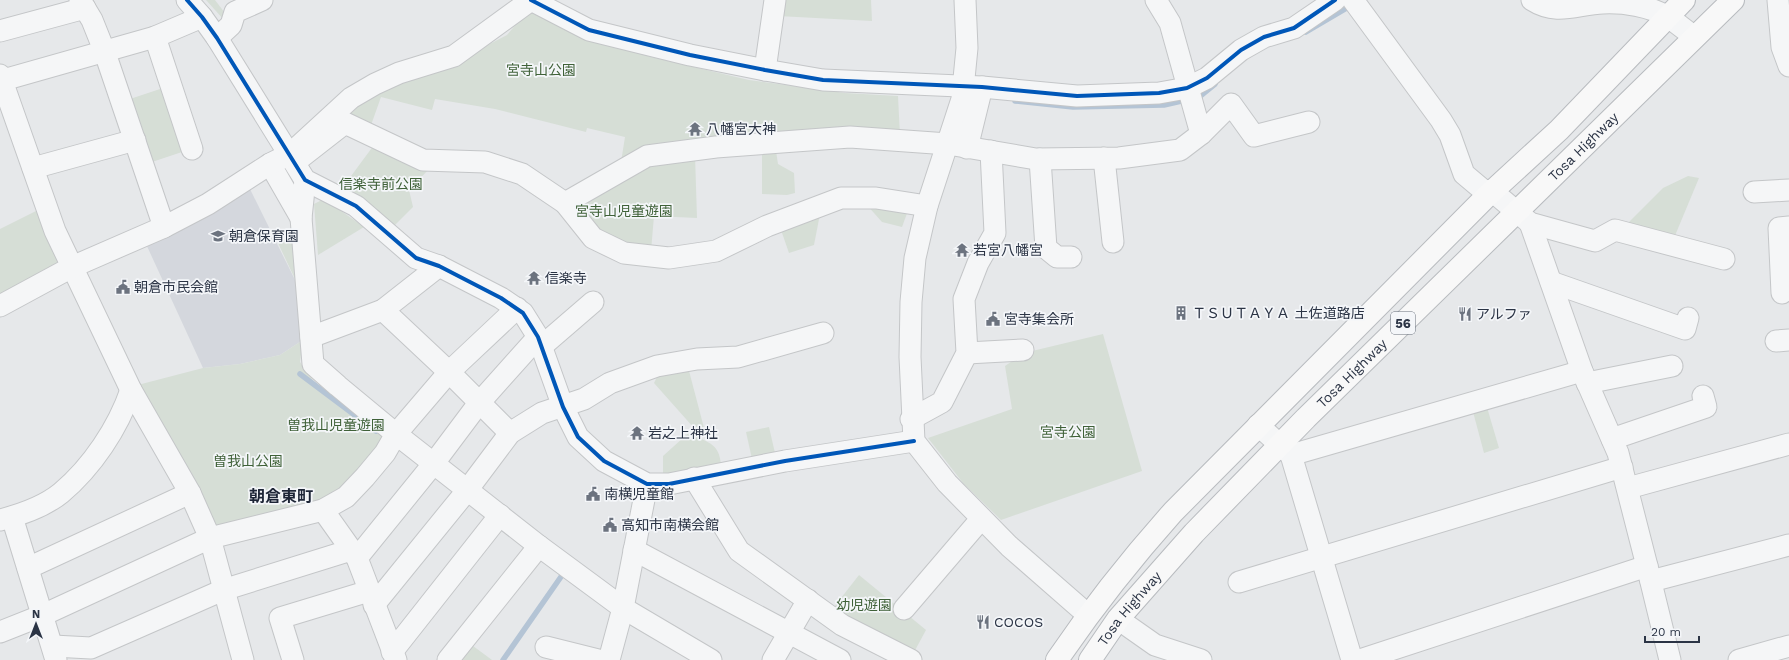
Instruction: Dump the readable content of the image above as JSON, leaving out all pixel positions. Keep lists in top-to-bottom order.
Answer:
{
  "streets": {
    "highway": ["Tosa Highway", "56"]
  },
  "districts": ["朝倉東町"],
  "parks": [
    "宮寺山公園",
    "信楽寺前公園",
    "宮寺山児童遊園",
    "曽我山児童遊園",
    "宮寺公園",
    "曽我山公園",
    "幼児遊園"
  ],
  "places": {
    "temple": [
      "八幡宮大神",
      "若宮八幡宮",
      "信楽寺",
      "岩之上神社"
    ],
    "school or university": ["朝倉保育園"],
    "public building": [
      "朝倉市民会館",
      "宮寺集会所",
      "南横児童館",
      "高知市南横会館"
    ],
    "building": ["ＴＳＵＴＡＹＡ 土佐道路店"],
    "restaurant": ["アルファ", "COCOS"]
  },
  "scale_bar": "20 m",
  "north": "top"
}
